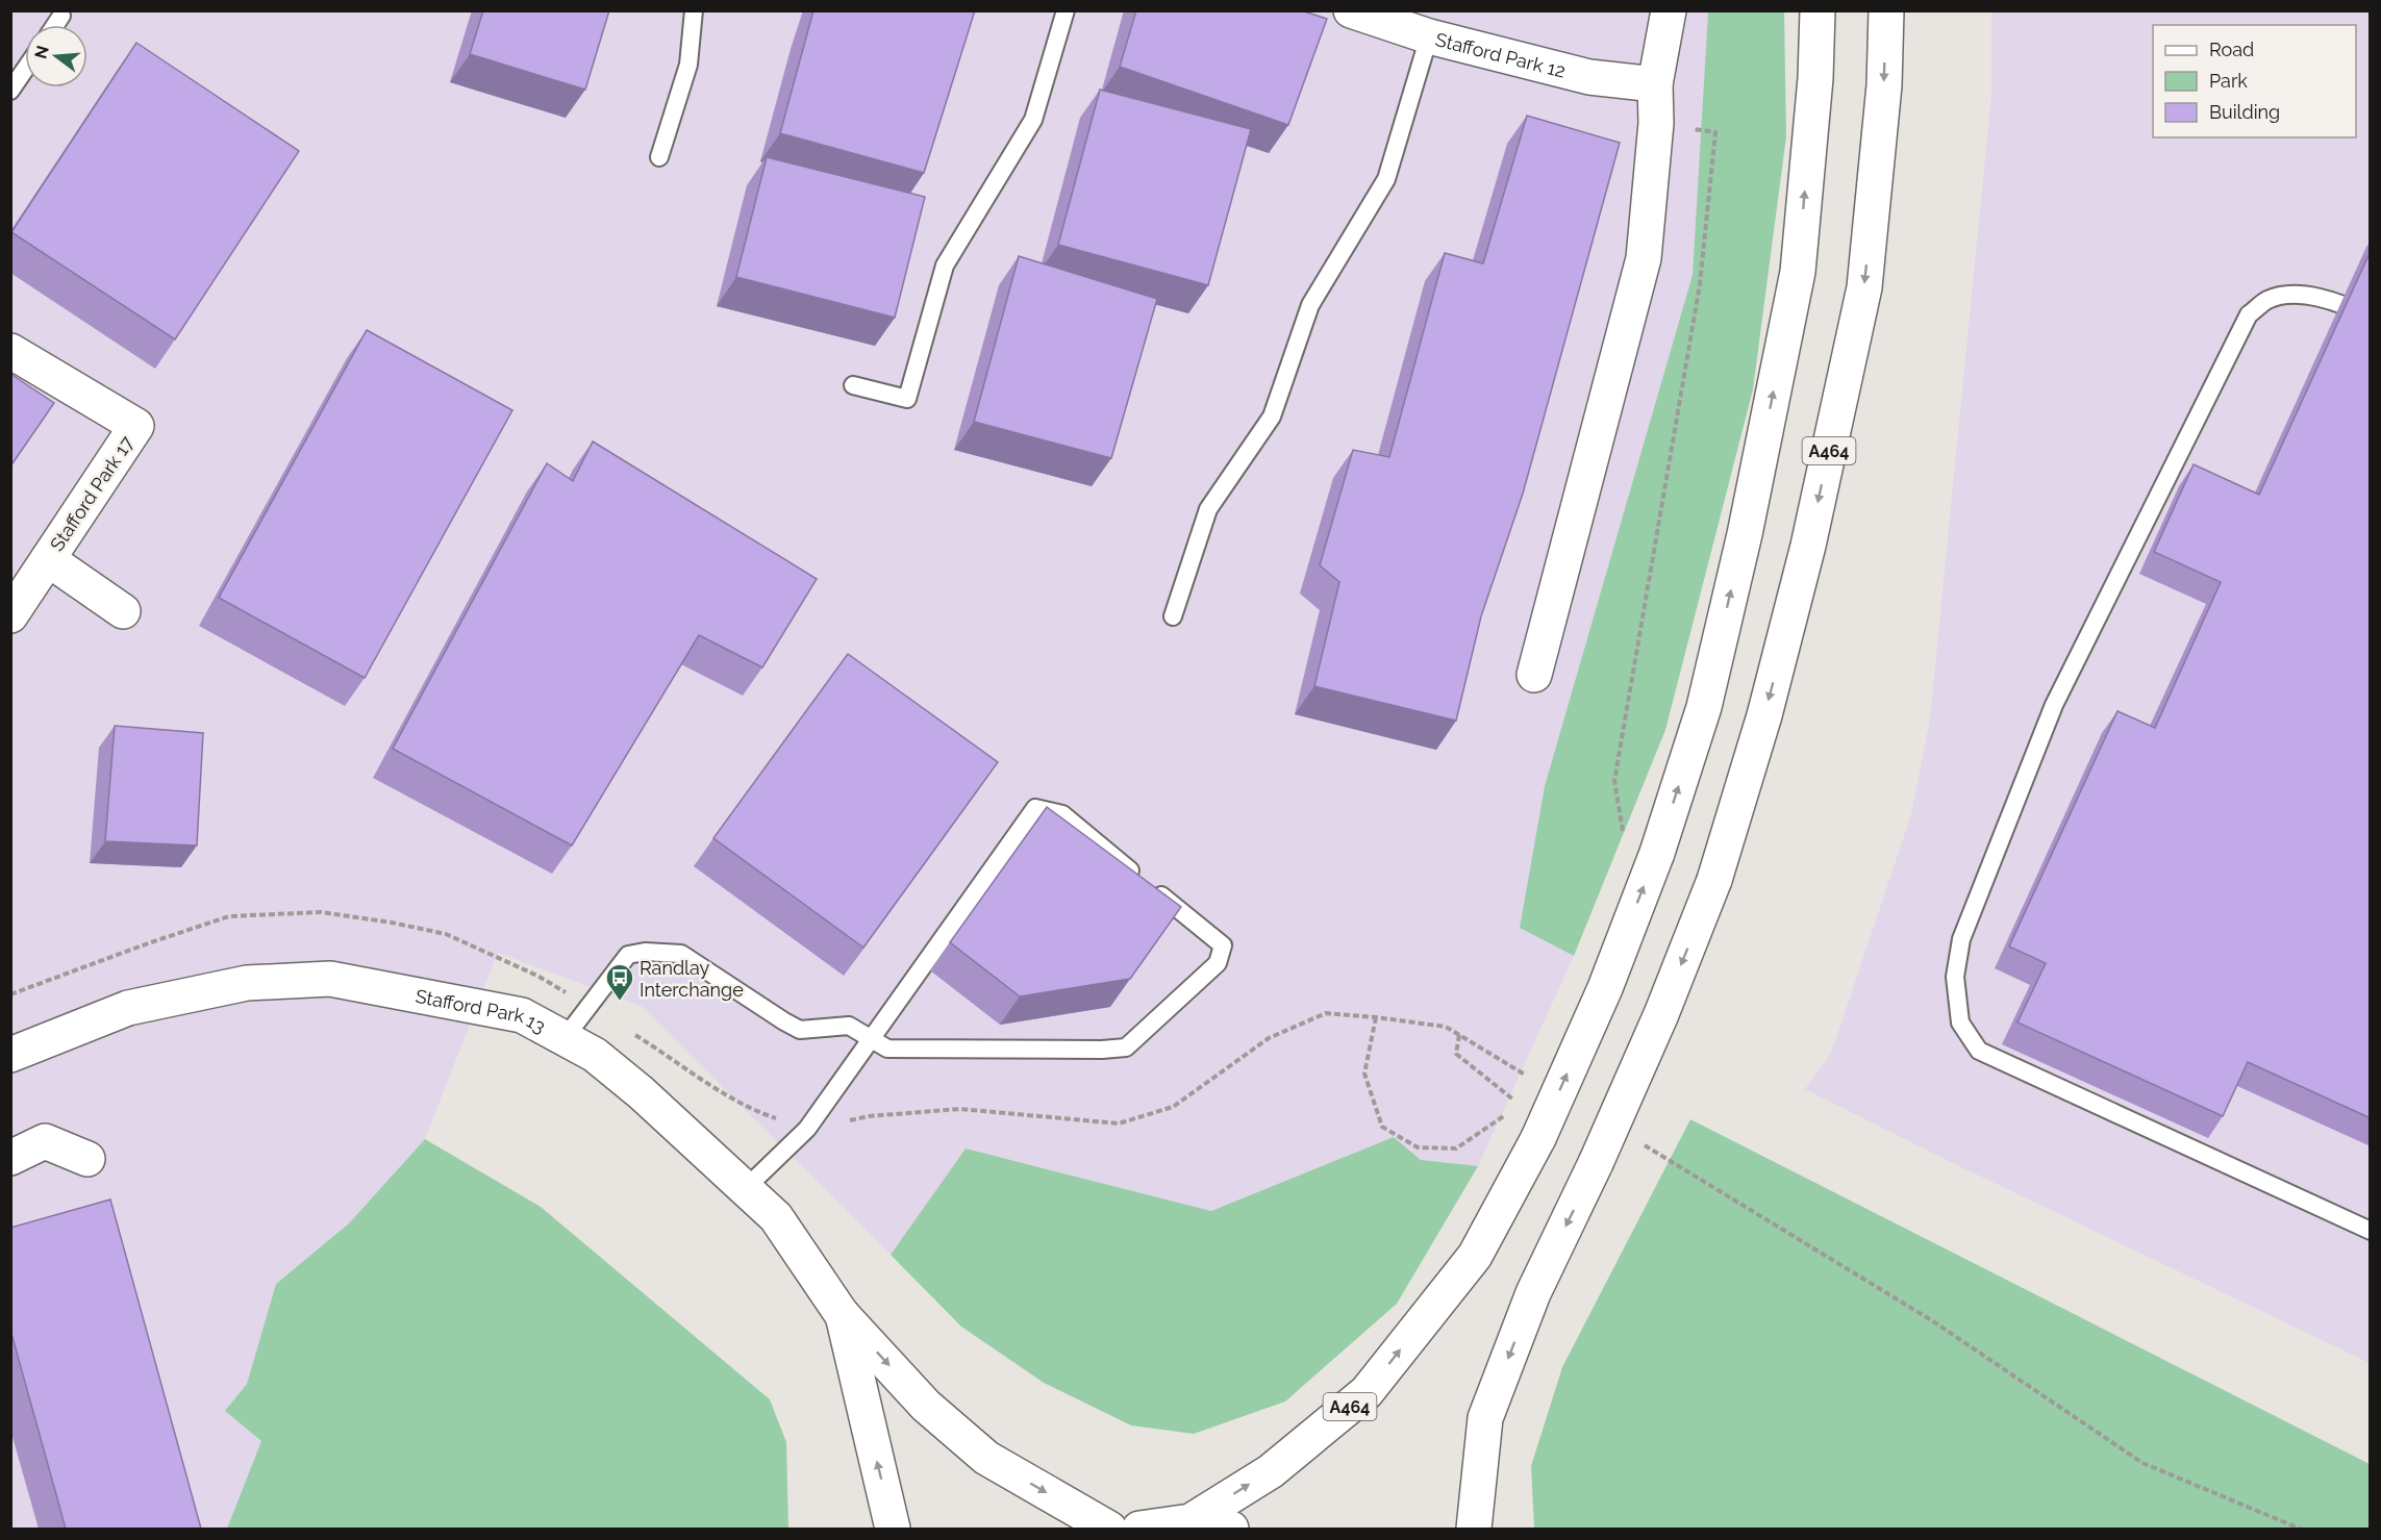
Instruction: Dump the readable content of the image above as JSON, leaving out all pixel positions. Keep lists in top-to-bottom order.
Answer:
{
  "streets": {
    "main road": [
      "Stafford Park 12",
      "A464",
      "Stafford Park 17",
      "Stafford Park 13"
    ]
  },
  "places": {
    "bus stop": ["Randlay Interchange"]
  },
  "legend": ["Road", "Park", "Building"],
  "north": "left"
}
